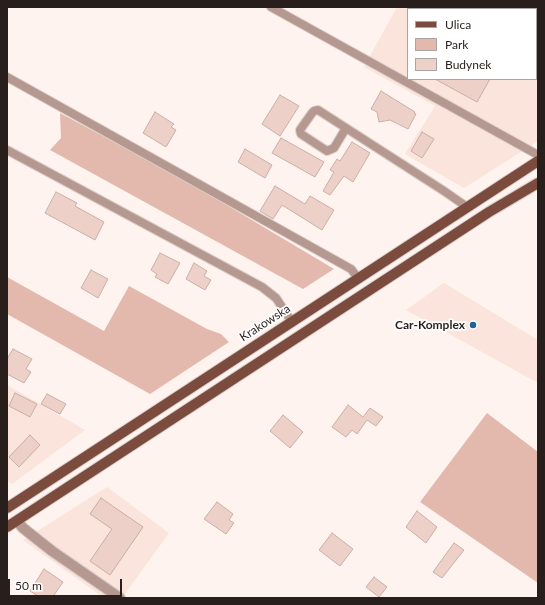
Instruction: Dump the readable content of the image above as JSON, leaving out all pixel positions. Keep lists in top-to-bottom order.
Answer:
{
  "streets": {
    "main road": ["Krakowska"]
  },
  "places": ["Car-Komplex"],
  "legend": ["Ulica", "Park", "Budynek"],
  "scale_bar": "50 m"
}
